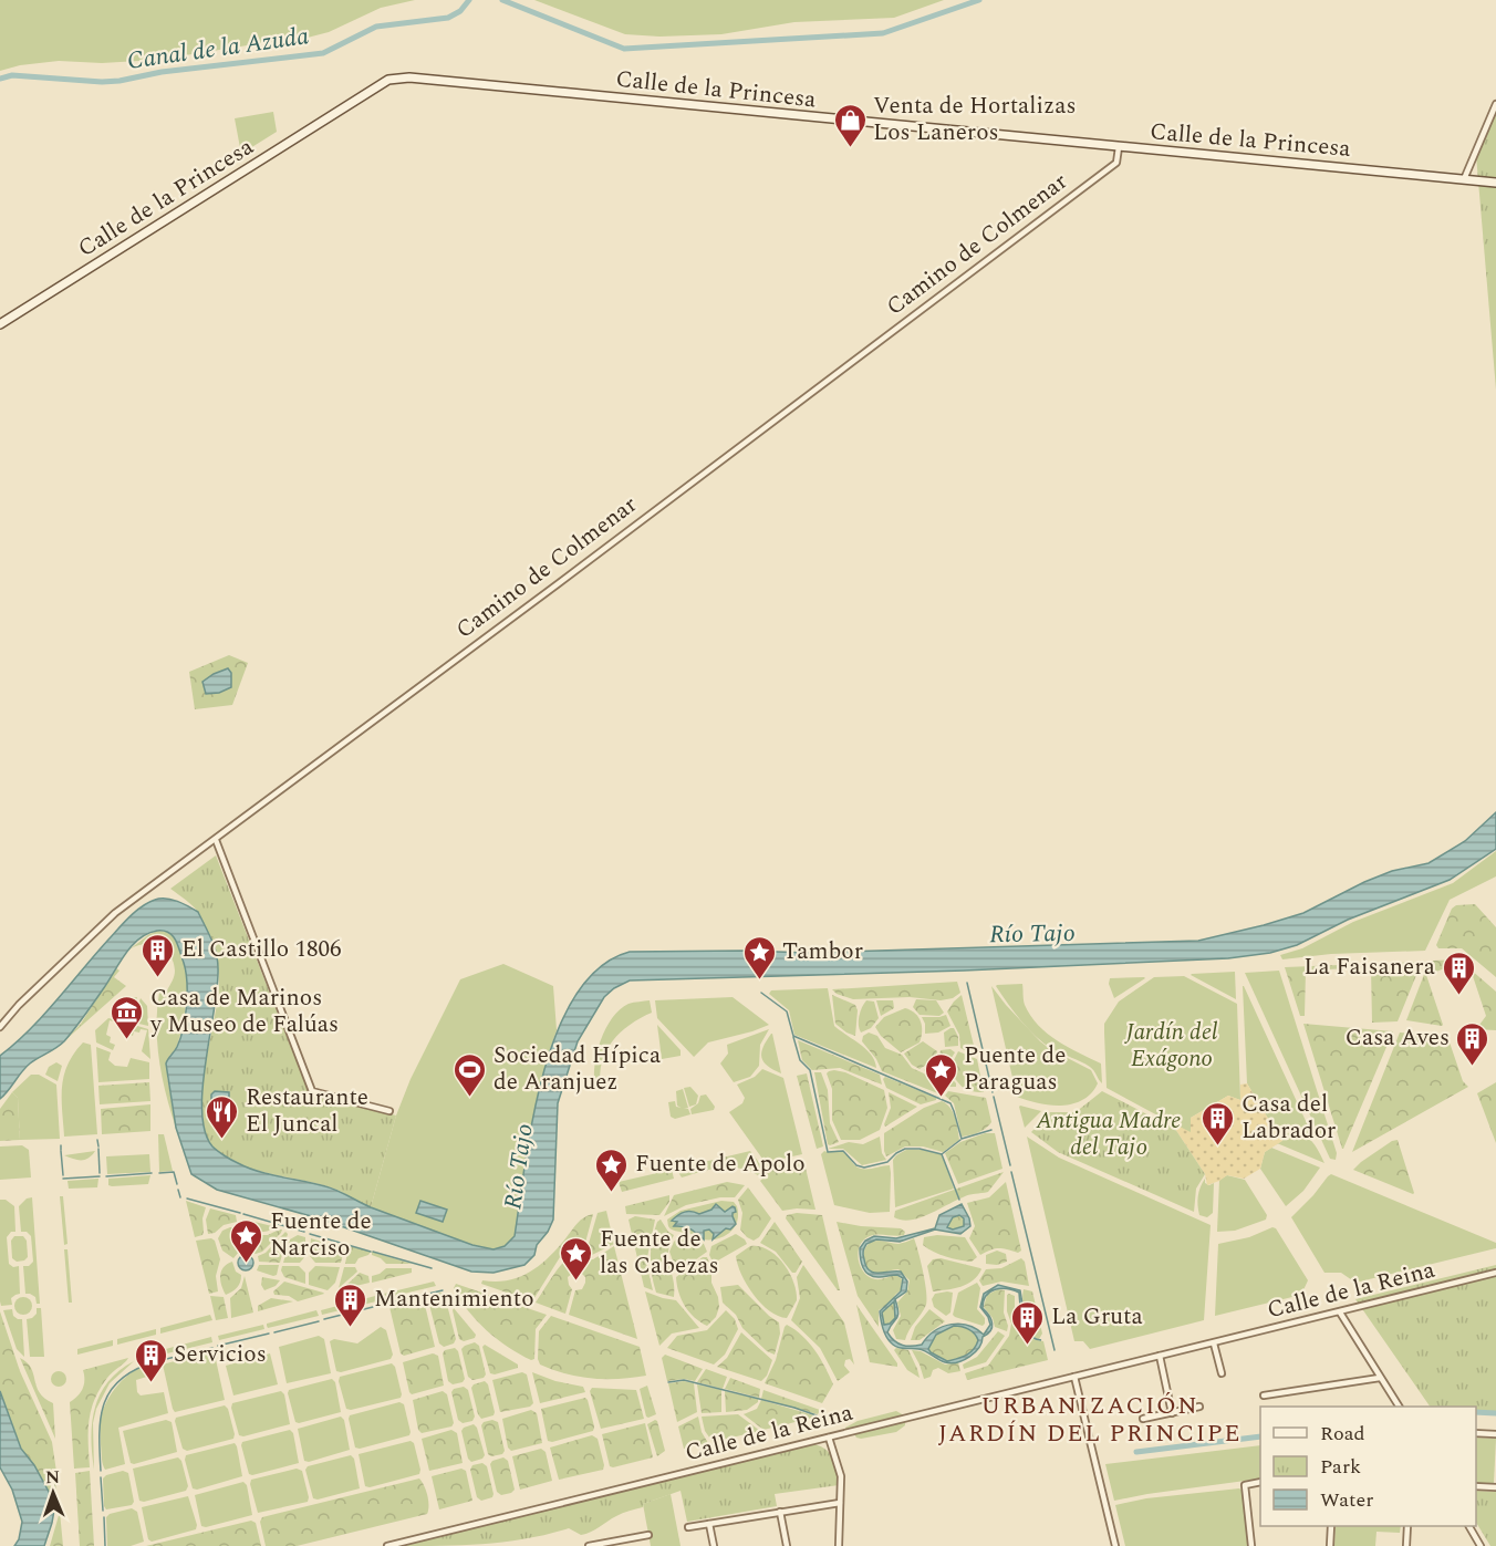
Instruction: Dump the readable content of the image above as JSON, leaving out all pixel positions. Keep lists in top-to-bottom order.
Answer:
{
  "streets": {
    "street": ["Calle de la Princesa", "Camino de Colmenar", "Calle de la Reina"]
  },
  "crossings": [
    ["Calle de la Princesa", "Camino de Colmenar"]
  ],
  "districts": ["URBANIZACIÓN JARDÍN DEL PRINCIPE"],
  "water": ["Canal de la Azuda", "Río Tajo"],
  "parks": ["Jardín del Exágono", "Antigua Madre del Tajo"],
  "places": {
    "shop": ["Venta de Hortalizas Los Laneros"],
    "building": [
      "El Castillo 1806",
      "La Faisanera",
      "Casa Aves",
      "Casa del Labrador",
      "Mantenimiento",
      "La Gruta",
      "Servicios"
    ],
    "place": [
      "Tambor",
      "Puente de Paraguas",
      "Fuente de Apolo",
      "Fuente de Narciso",
      "Fuente de las Cabezas"
    ],
    "museum": ["Casa de Marinos y Museo de Falúas"],
    "sports": ["Sociedad Hípica de Aranjuez"],
    "restaurant": ["Restaurante El Juncal"]
  },
  "legend": ["Road", "Park", "Water"],
  "north": "top"
}
